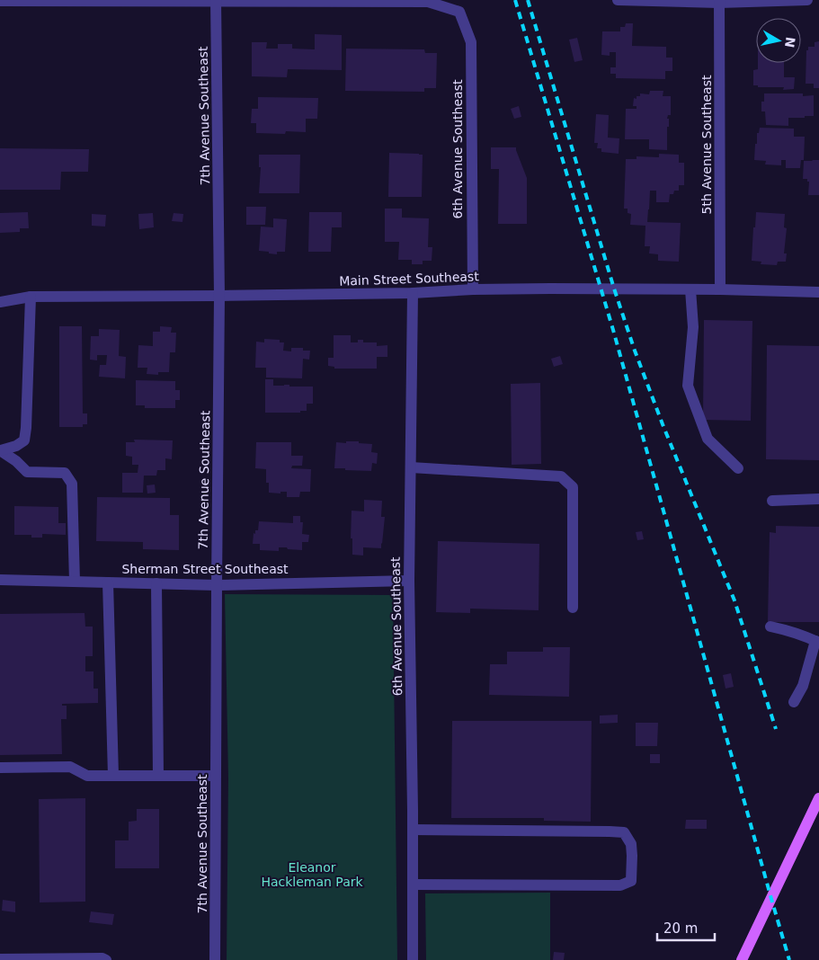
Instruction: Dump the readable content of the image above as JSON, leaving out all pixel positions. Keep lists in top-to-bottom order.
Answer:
{
  "streets": {
    "street": [
      "7th Avenue Southeast",
      "5th Avenue Southeast",
      "6th Avenue Southeast",
      "Main Street Southeast",
      "Sherman Street Southeast"
    ]
  },
  "crossings": [
    ["7th Avenue Southeast", "6th Avenue Southeast"],
    ["7th Avenue Southeast", "Main Street Southeast"],
    ["7th Avenue Southeast", "Sherman Street Southeast"],
    ["5th Avenue Southeast", "Main Street Southeast"],
    ["6th Avenue Southeast", "Main Street Southeast"],
    ["6th Avenue Southeast", "Sherman Street Southeast"]
  ],
  "parks": ["Eleanor Hackleman Park"],
  "scale_bar": "20 m",
  "north": "right"
}
